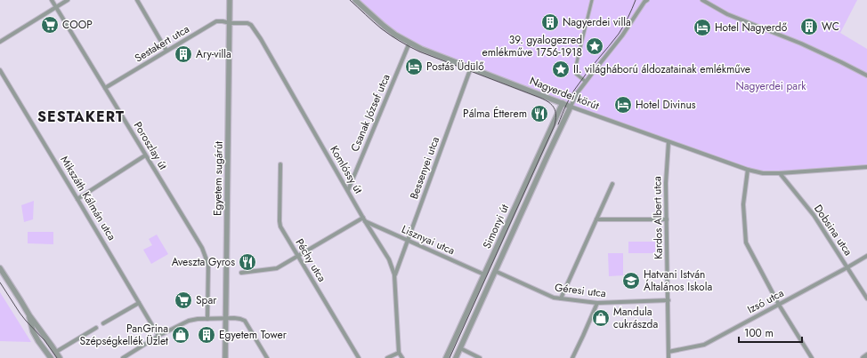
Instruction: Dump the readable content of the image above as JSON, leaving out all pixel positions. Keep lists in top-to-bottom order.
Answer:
{
  "streets": {
    "street": [
      "Sestakert utca",
      "Nagyerdei körút",
      "Csanak József utca",
      "Poroszlay út",
      "Bessenyei utca",
      "Komlóssy út",
      "Egyetem sugárút",
      "Mikszáth Kálmán utca",
      "Kardos Albert utca",
      "Simonyi út",
      "Dobsina utca",
      "Lisznyai utca",
      "Péchy utca",
      "Géresi utca",
      "Izsó utca"
    ]
  },
  "crossings": [
    ["Sestakert utca", "Poroszlay út"],
    ["Sestakert utca", "Komlóssy út"],
    ["Sestakert utca", "Egyetem sugárút"],
    ["Nagyerdei körút", "Csanak József utca"],
    ["Nagyerdei körút", "Bessenyei utca"],
    ["Nagyerdei körút", "Kardos Albert utca"],
    ["Nagyerdei körút", "Simonyi út"],
    ["Nagyerdei körút", "Dobsina utca"],
    ["Csanak József utca", "Komlóssy út"],
    ["Bessenyei utca", "Komlóssy út"],
    ["Bessenyei utca", "Lisznyai utca"],
    ["Komlóssy út", "Egyetem sugárút"],
    ["Komlóssy út", "Lisznyai utca"],
    ["Kardos Albert utca", "Géresi utca"],
    ["Kardos Albert utca", "Izsó utca"],
    ["Simonyi út", "Lisznyai utca"],
    ["Simonyi út", "Géresi utca"],
    ["Dobsina utca", "Izsó utca"]
  ],
  "districts": ["SESTAKERT"],
  "parks": ["Nagyerdei park"],
  "places": {
    "building": [
      "Nagyerdei villa",
      "WC",
      "Ary-villa",
      "Egyetem Tower"
    ],
    "supermarket": ["COOP", "Spar"],
    "hotel": ["Hotel Nagyerdő", "Postás Üdülő", "Hotel Divinus"],
    "place": ["39. gyalogezred emlékműve 1756-1918", "II. világháború áldozatainak emlékműve"],
    "restaurant": ["Pálma Étterem", "Aveszta Gyros"],
    "school or university": ["Hatvani István Általános Iskola"],
    "shop": ["Mandula cukrászda", "PanGrina Szépségkellék Üzlet"]
  },
  "scale_bar": "100 m"
}
